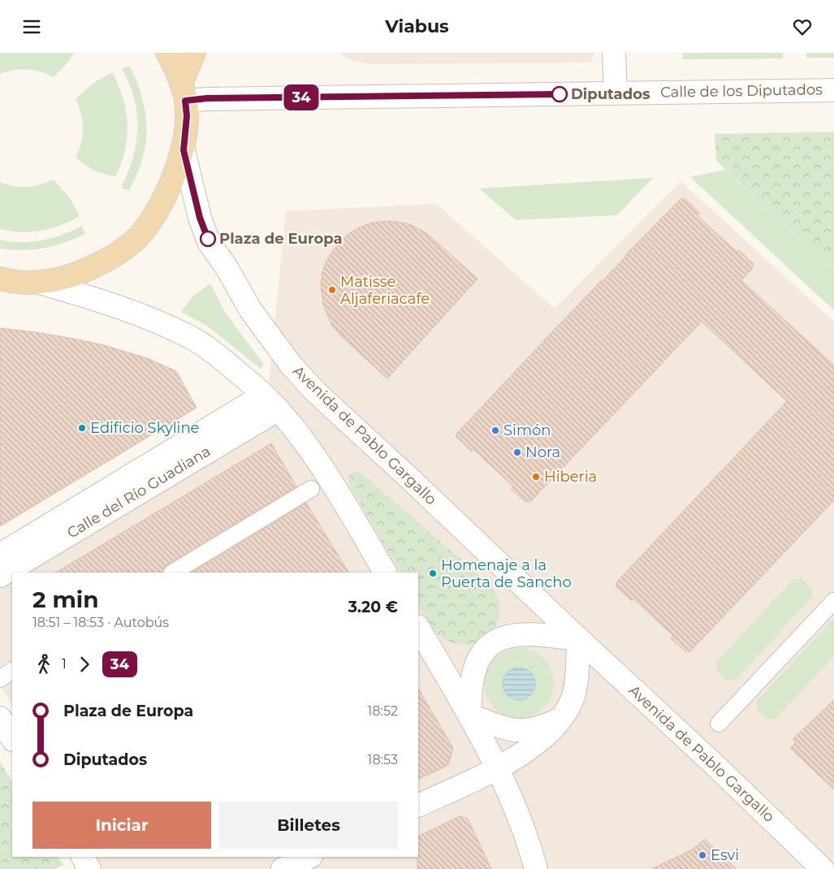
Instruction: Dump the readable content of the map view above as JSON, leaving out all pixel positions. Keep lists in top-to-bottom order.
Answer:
{
  "streets": {
    "street": ["Calle de los Diputados", "Avenida de Pablo Gargallo", "Calle del Río Guadiana"]
  },
  "places": [
    "Diputados",
    "Plaza de Europa",
    "Matisse Aljaferiacafe",
    "Edificio Skyline",
    "Simón",
    "Nora",
    "Hiberia",
    "Homenaje a la Puerta de Sancho",
    "Esvi"
  ],
  "lines": ["bus line 34"],
  "page": {
    "header": "Viabus",
    "on_map": "34",
    "heading": ["2 min", "18:51 – 18:53 · Autobús", "3.20 €"],
    "legs": ["1", "34"],
    "list": [
      {
        "name": "Plaza de Europa",
        "value": "18:52"
      },
      {
        "name": "Diputados",
        "value": "18:53"
      }
    ],
    "buttons": ["Iniciar", "Billetes"]
  }
}
